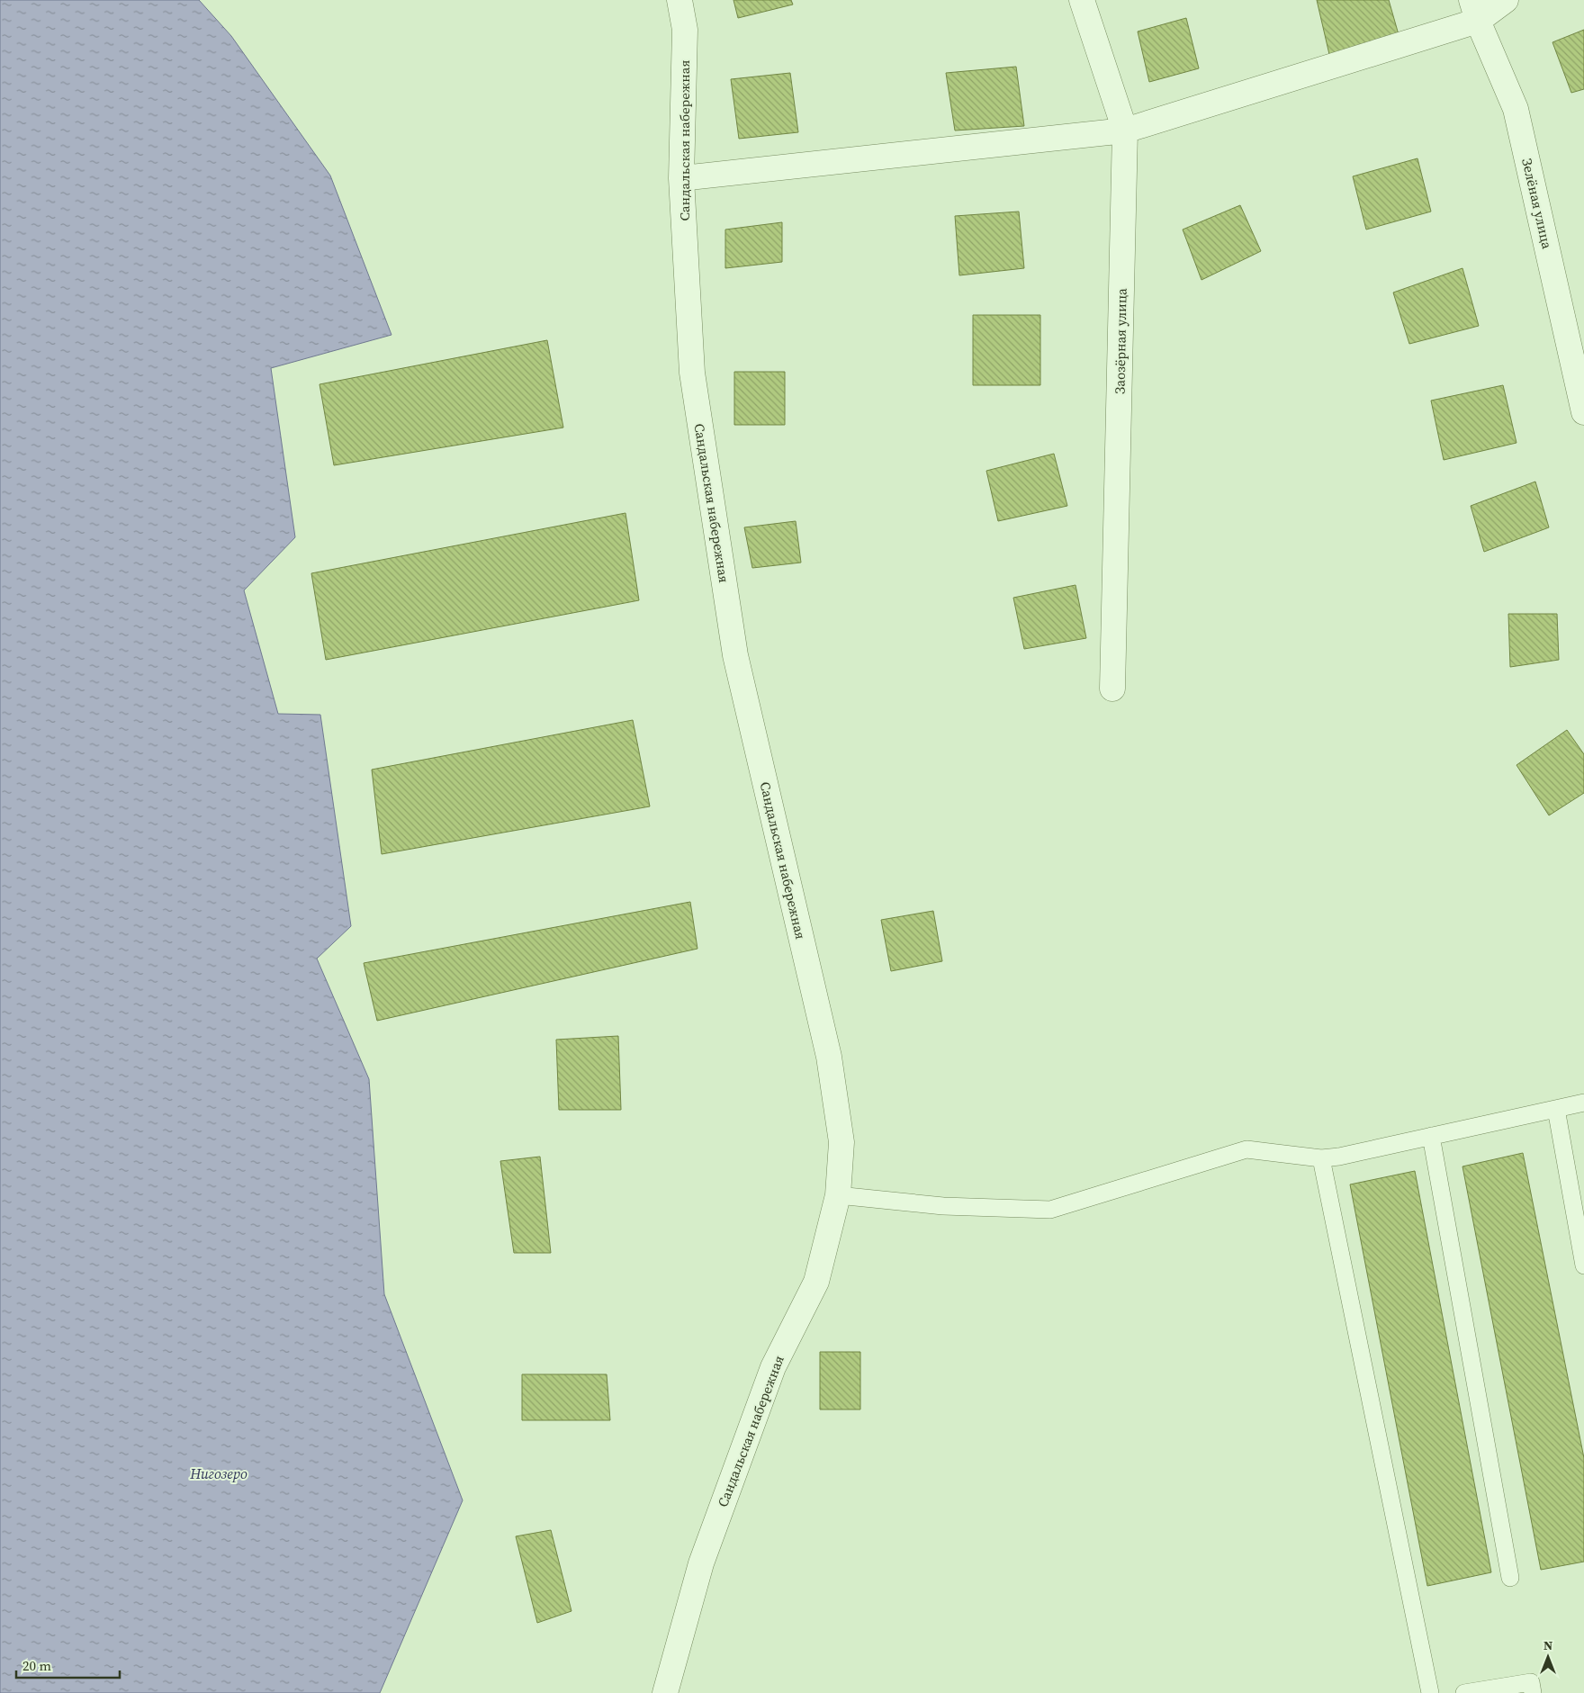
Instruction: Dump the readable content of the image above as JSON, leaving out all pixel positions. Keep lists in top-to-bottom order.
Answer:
{
  "streets": {
    "street": ["Сандальская набережная", "Зелёная улица", "Заозёрная улица"]
  },
  "water": ["Нигозеро"],
  "scale_bar": "20 m",
  "north": "top"
}
